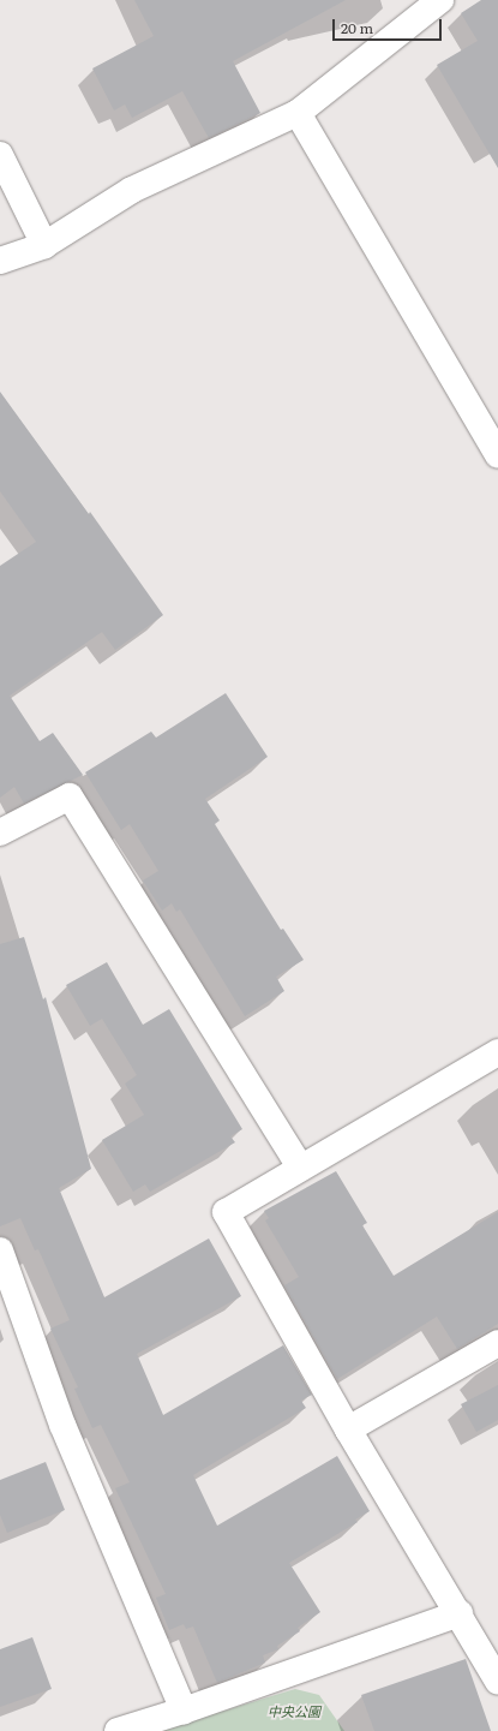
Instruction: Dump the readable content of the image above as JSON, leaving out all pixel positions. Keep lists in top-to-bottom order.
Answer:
{
  "parks": ["中央公園"],
  "scale_bar": "20 m"
}
